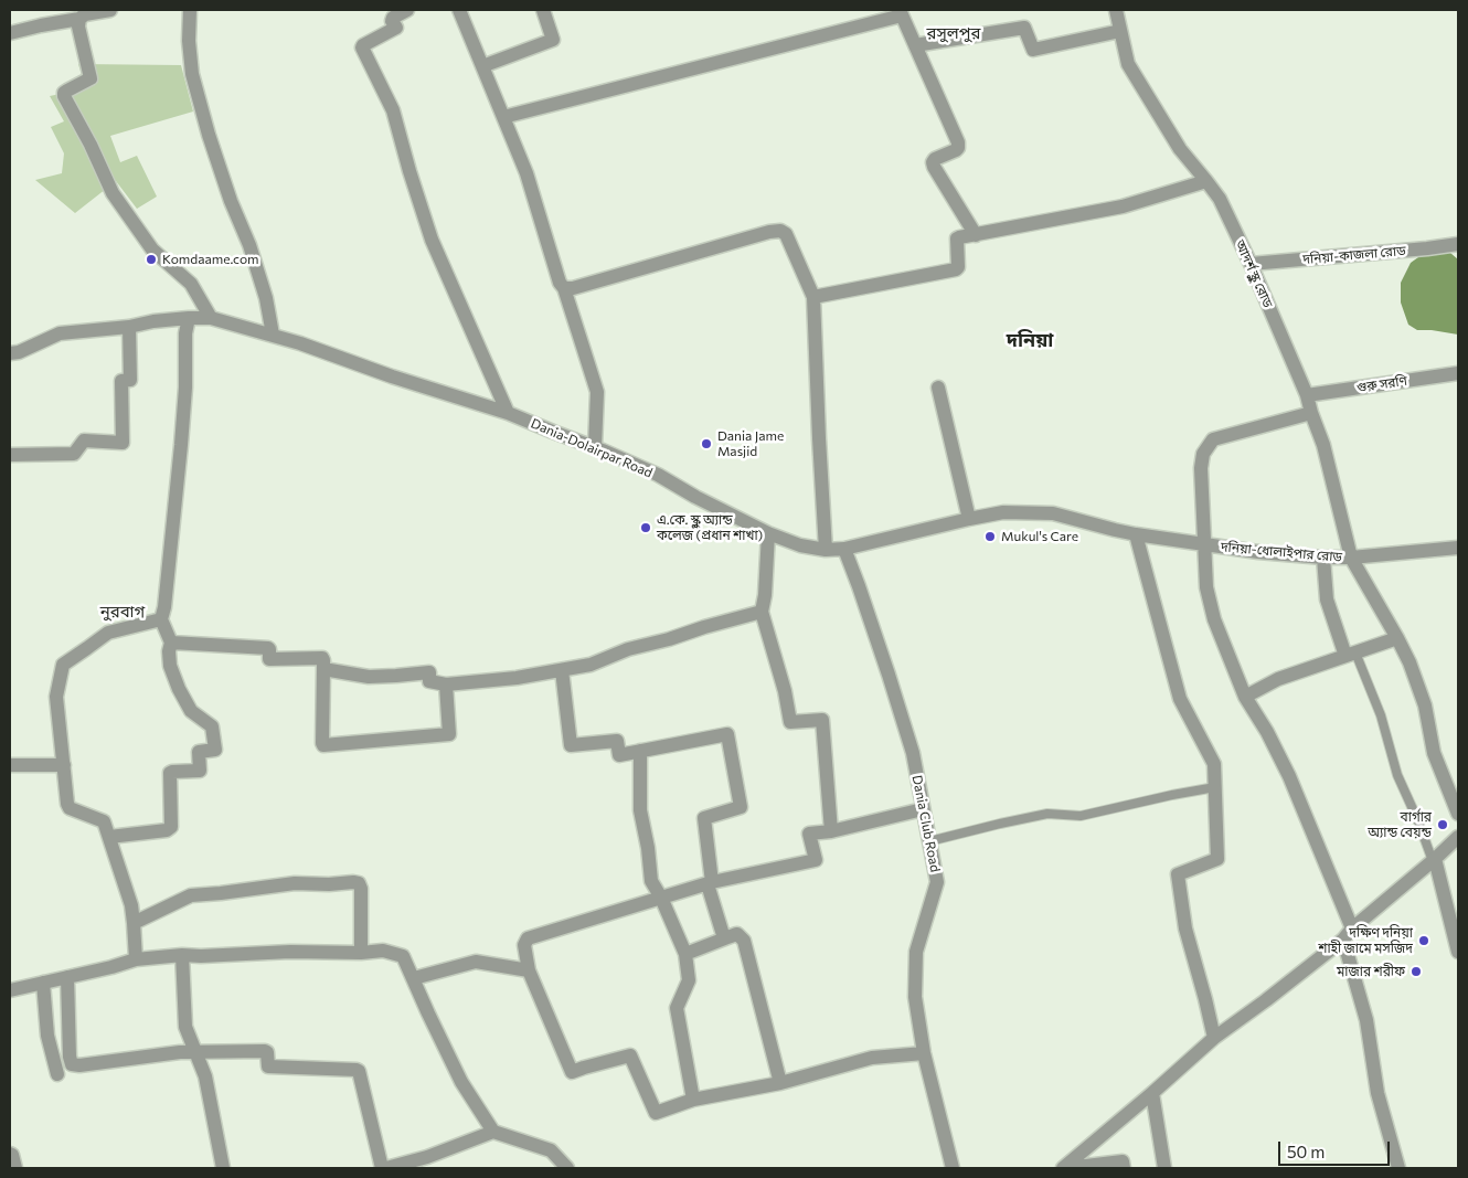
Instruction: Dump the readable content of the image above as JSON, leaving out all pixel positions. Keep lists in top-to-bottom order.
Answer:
{
  "streets": {
    "street": [
      "দনিয়া-কাজলা রোড",
      "আদর্শ স্কুল রোড",
      "গুরু সরণি",
      "Dania-Dolairpar Road",
      "দনিয়া-ধোলাইপার রোড",
      "Dania Club Road"
    ]
  },
  "crossings": [
    ["দনিয়া-কাজলা রোড", "আদর্শ স্কুল রোড"],
    ["আদর্শ স্কুল রোড", "গুরু সরণি"],
    ["আদর্শ স্কুল রোড", "দনিয়া-ধোলাইপার রোড"],
    ["Dania-Dolairpar Road", "দনিয়া-ধোলাইপার রোড"],
    ["Dania-Dolairpar Road", "Dania Club Road"]
  ],
  "districts": ["রসুলপুর", "দনিয়া", "নুরবাগ"],
  "places": [
    "Komdaame.com",
    "Dania Jame Masjid",
    "এ.কে. স্কুল অ্যান্ড কলেজ (প্রধান শাখা)",
    "Mukul's Care",
    "বার্গার অ্যান্ড বেয়ন্ড",
    "দক্ষিণ দনিয়া শাহী জামে মসজিদ",
    "মাজার শরীফ"
  ],
  "scale_bar": "50 m"
}
